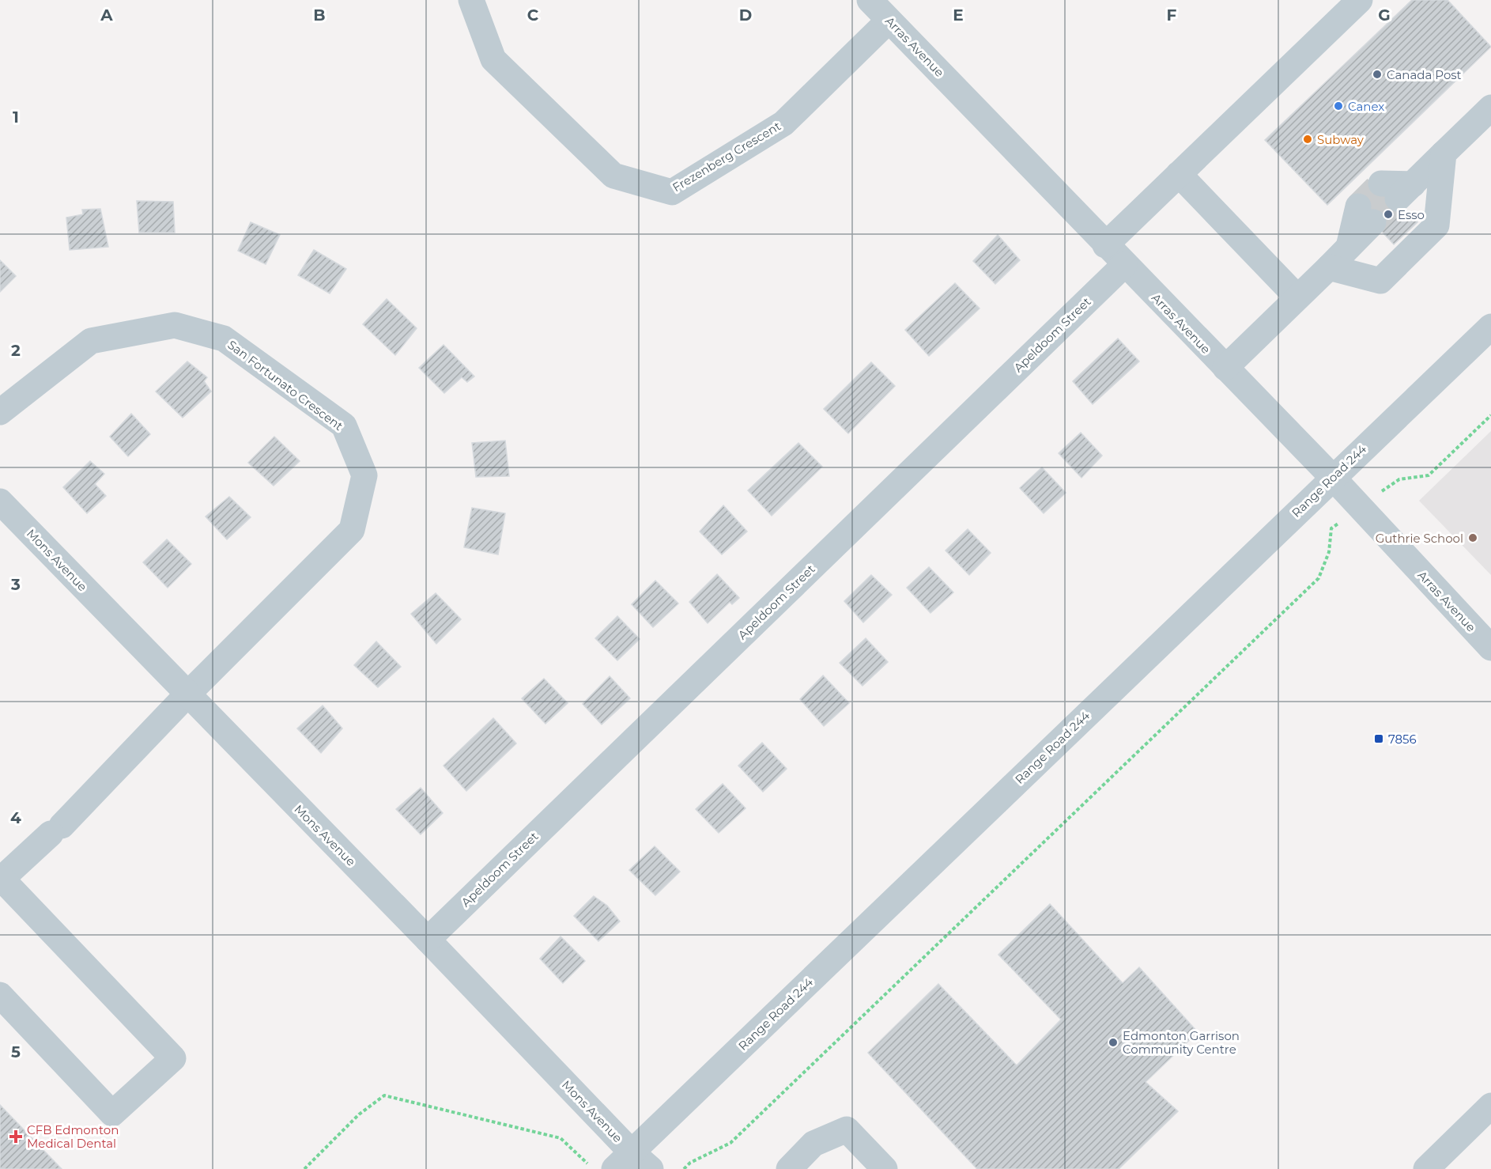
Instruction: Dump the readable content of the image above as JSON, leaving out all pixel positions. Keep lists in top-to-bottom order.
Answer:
{
  "streets": {
    "street": [
      "Arras Avenue",
      "Frezenberg Crescent",
      "Apeldoom Street",
      "San Fortunato Crescent",
      "Range Road 244",
      "Mons Avenue"
    ]
  },
  "crossings": [
    ["Arras Avenue", "Frezenberg Crescent"],
    ["Arras Avenue", "Apeldoom Street"],
    ["Arras Avenue", "Range Road 244"],
    ["Apeldoom Street", "Mons Avenue"],
    ["San Fortunato Crescent", "Mons Avenue"],
    ["Range Road 244", "Mons Avenue"]
  ],
  "places": {
    "other": [
      "Canada Post",
      "Canex",
      "Subway",
      "Esso",
      "Guthrie School",
      "Edmonton Garrison Community Centre"
    ],
    "transit": ["7856"],
    "health": ["CFB Edmonton Medical Dental"]
  },
  "grid": {
    "columns": [
      "A",
      "B",
      "C",
      "D",
      "E",
      "F",
      "G"
    ],
    "rows": [
      "1",
      "2",
      "3",
      "4",
      "5"
    ]
  }
}
